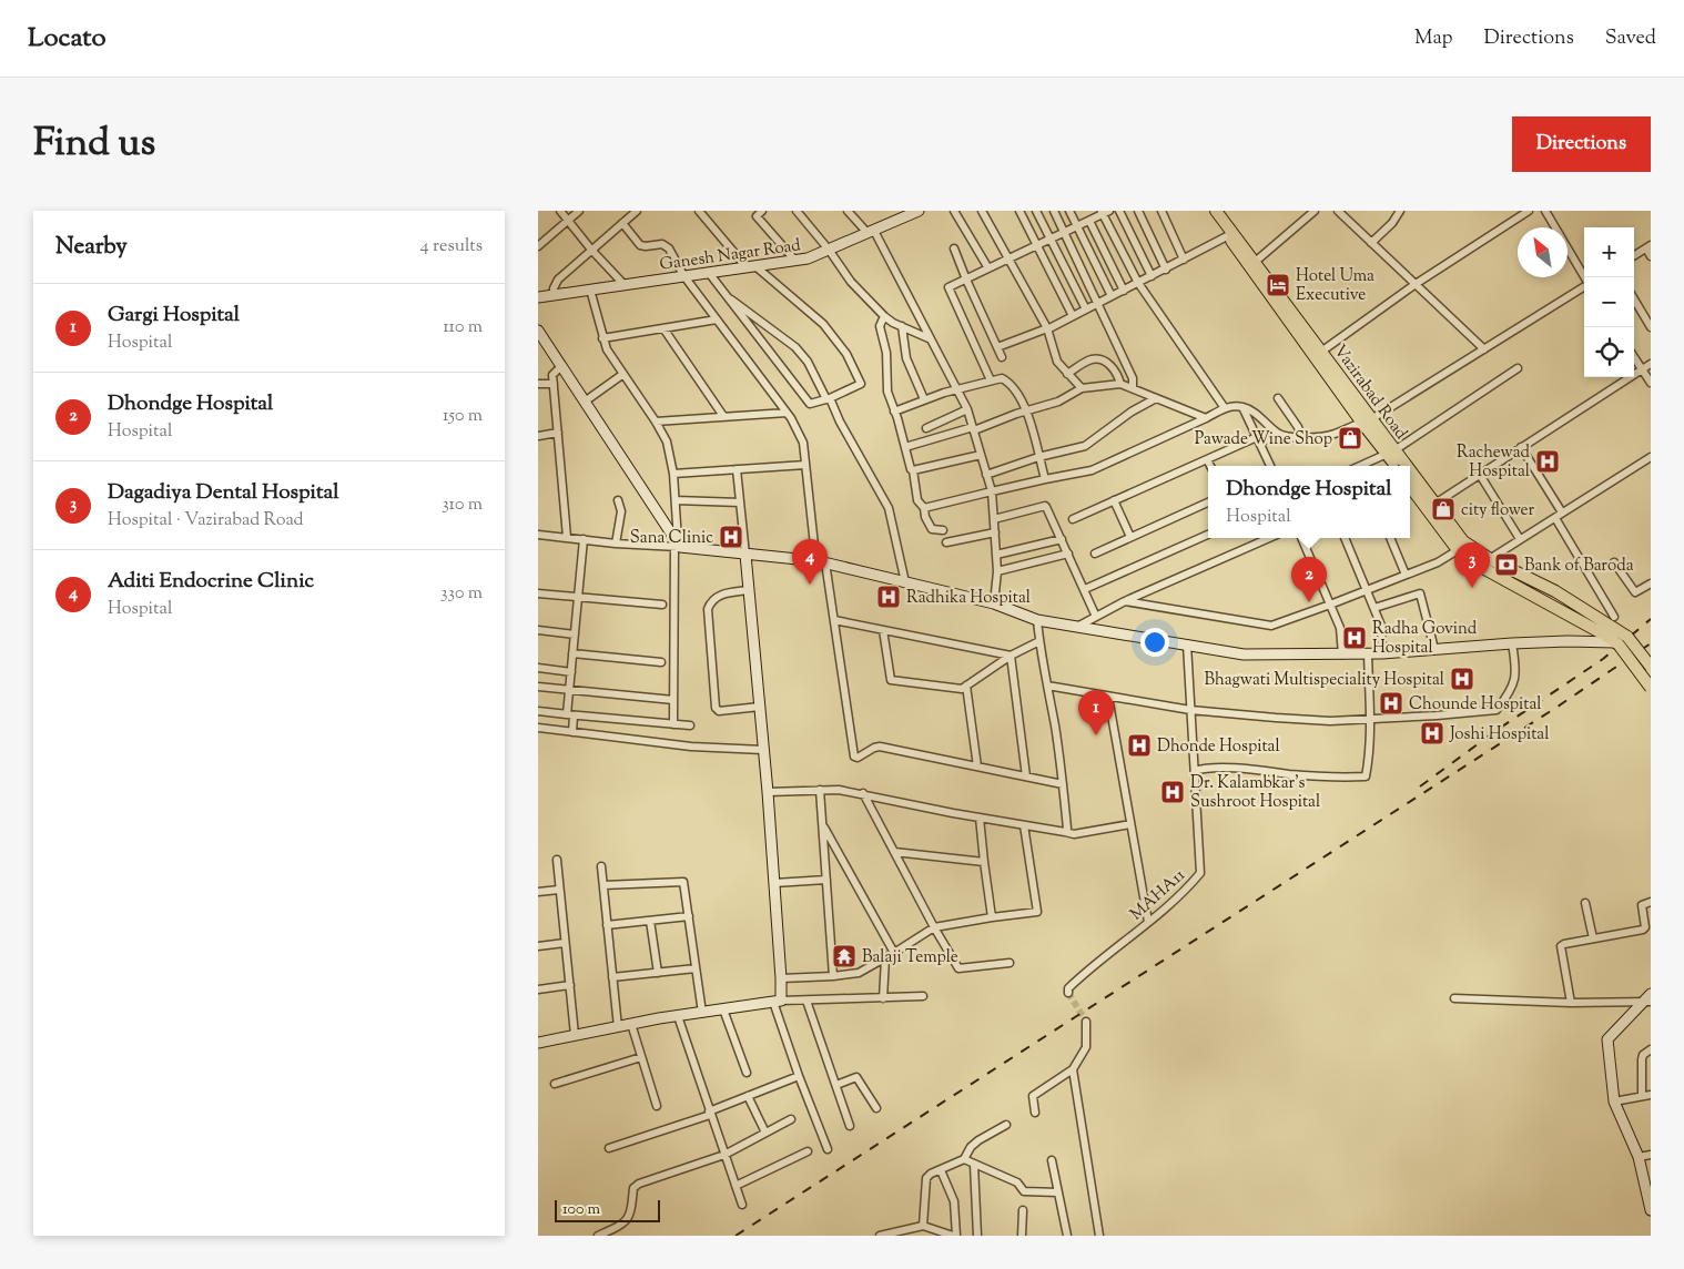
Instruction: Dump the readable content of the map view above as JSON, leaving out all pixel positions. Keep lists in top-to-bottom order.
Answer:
{
  "streets": {
    "main road": ["Vazirabad Road"],
    "street": ["Ganesh Nagar Road", "MAHA11"]
  },
  "places": {
    "hotel": ["Hotel Uma Executive"],
    "shop": ["Pawade Wine Shop", "city flower"],
    "hospital": [
      "Rachewad Hospital",
      "Sana Clinic",
      "Radhika Hospital",
      "Radha Govind Hospital",
      "Bhagwati Multispeciality Hospital",
      "Chounde Hospital",
      "Joshi Hospital",
      "Dhonde Hospital",
      "Dr. Kalambkar's Sushroot Hospital"
    ],
    "bank": ["Bank of Baroda"],
    "temple": ["Balaji Temple"]
  },
  "scale_bar": "100 m",
  "north": "top left",
  "page": {
    "header": "Locato",
    "nav": ["Map", "Directions", "Saved"],
    "title": "Find us",
    "buttons": "Directions",
    "heading": ["Nearby", "4 results"],
    "map_buttons": ["+", "−"],
    "list": [
      {
        "mark": "1",
        "name": "Gargi Hospital",
        "note": "Hospital",
        "value": "110 m"
      },
      {
        "mark": "2",
        "name": "Dhondge Hospital",
        "note": "Hospital",
        "value": "150 m"
      },
      {
        "mark": "3",
        "name": "Dagadiya Dental Hospital",
        "note": "Hospital · Vazirabad Road",
        "value": "310 m"
      },
      {
        "mark": "4",
        "name": "Aditi Endocrine Clinic",
        "note": "Hospital",
        "value": "330 m"
      }
    ],
    "popup": ["Dhondge Hospital", "Hospital"],
    "pins": [
      "4",
      "3",
      "2",
      "1"
    ],
    "scale": "100 m"
  }
}
